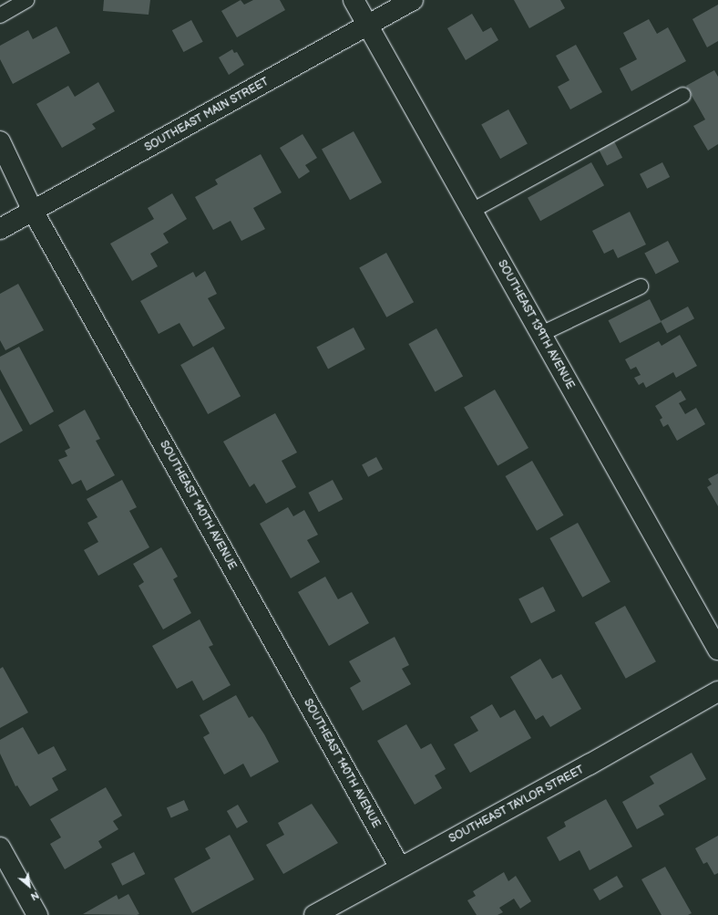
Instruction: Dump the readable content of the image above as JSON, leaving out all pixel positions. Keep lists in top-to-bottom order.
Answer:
{
  "streets": {
    "street": [
      "SOUTHEAST MAIN STREET",
      "SOUTHEAST 139TH AVENUE",
      "SOUTHEAST 140TH AVENUE",
      "SOUTHEAST TAYLOR STREET"
    ]
  },
  "crossings": [
    ["SOUTHEAST MAIN STREET", "SOUTHEAST 139TH AVENUE"],
    ["SOUTHEAST MAIN STREET", "SOUTHEAST 140TH AVENUE"],
    ["SOUTHEAST 140TH AVENUE", "SOUTHEAST TAYLOR STREET"]
  ],
  "north": "bottom right"
}
